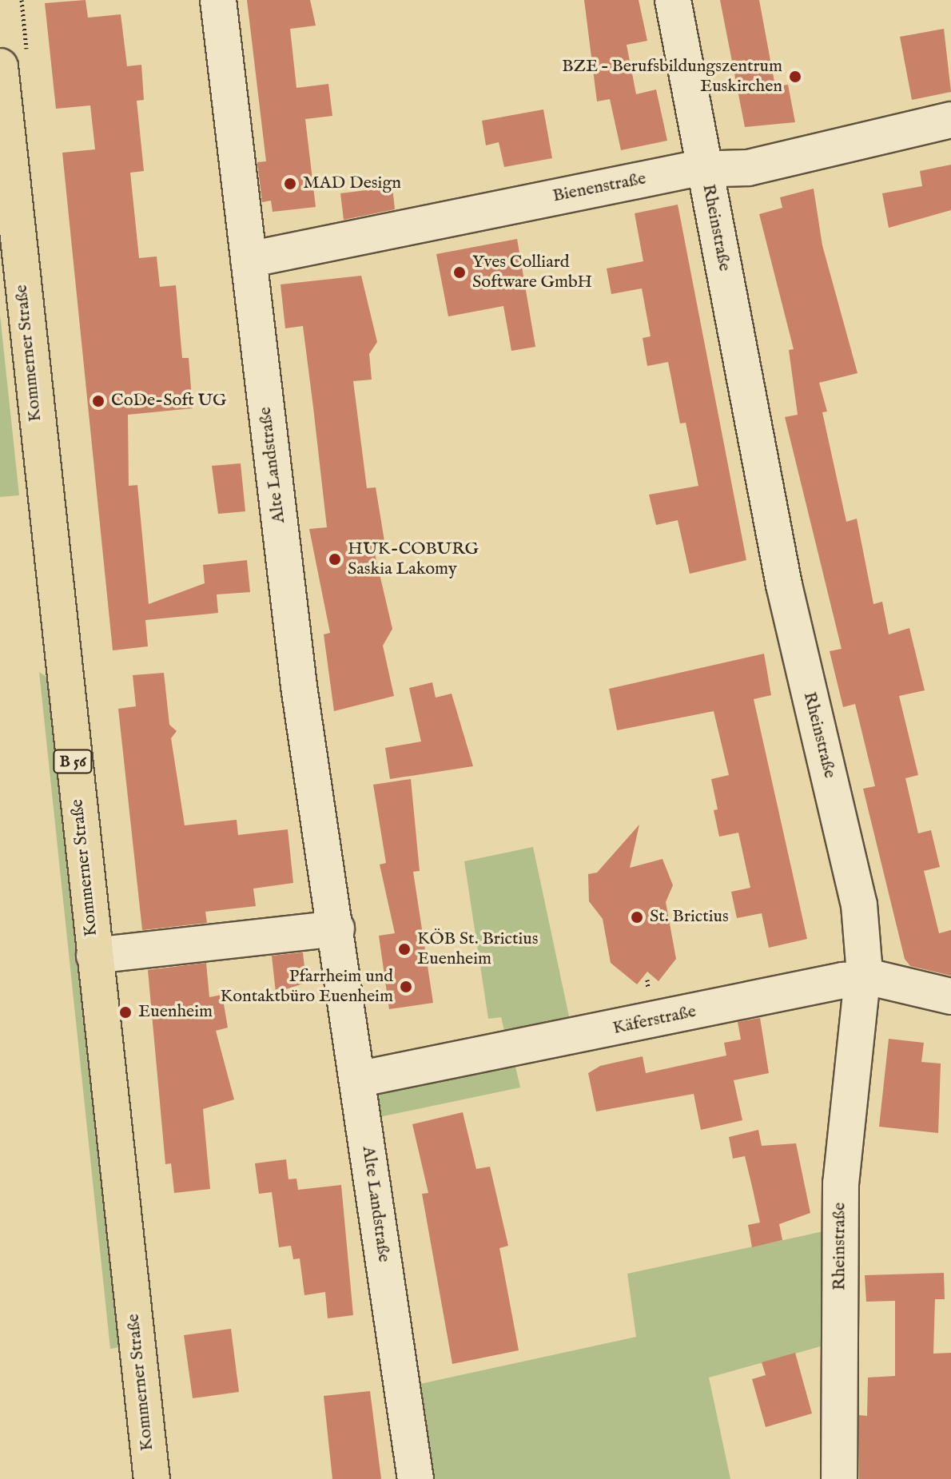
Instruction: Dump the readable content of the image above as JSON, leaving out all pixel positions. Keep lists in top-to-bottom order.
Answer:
{
  "streets": {
    "main road": ["Kommerner Straße", "B 56"],
    "street": [
      "Bienenstraße",
      "Rheinstraße",
      "Alte Landstraße",
      "Käferstraße"
    ]
  },
  "crossings": [
    ["Bienenstraße", "Rheinstraße"],
    ["Bienenstraße", "Alte Landstraße"],
    ["Rheinstraße", "Käferstraße"],
    ["Alte Landstraße", "Käferstraße"]
  ],
  "places": [
    "BZE – Berufsbildungszentrum Euskirchen",
    "MAD Design",
    "Yves Colliard Software GmbH",
    "CoDe-Soft UG",
    "HUK-COBURG Saskia Lakomy",
    "St. Brictius",
    "KÖB St. Brictius Euenheim",
    "Pfarrheim und Kontaktbüro Euenheim",
    "Euenheim"
  ]
}
